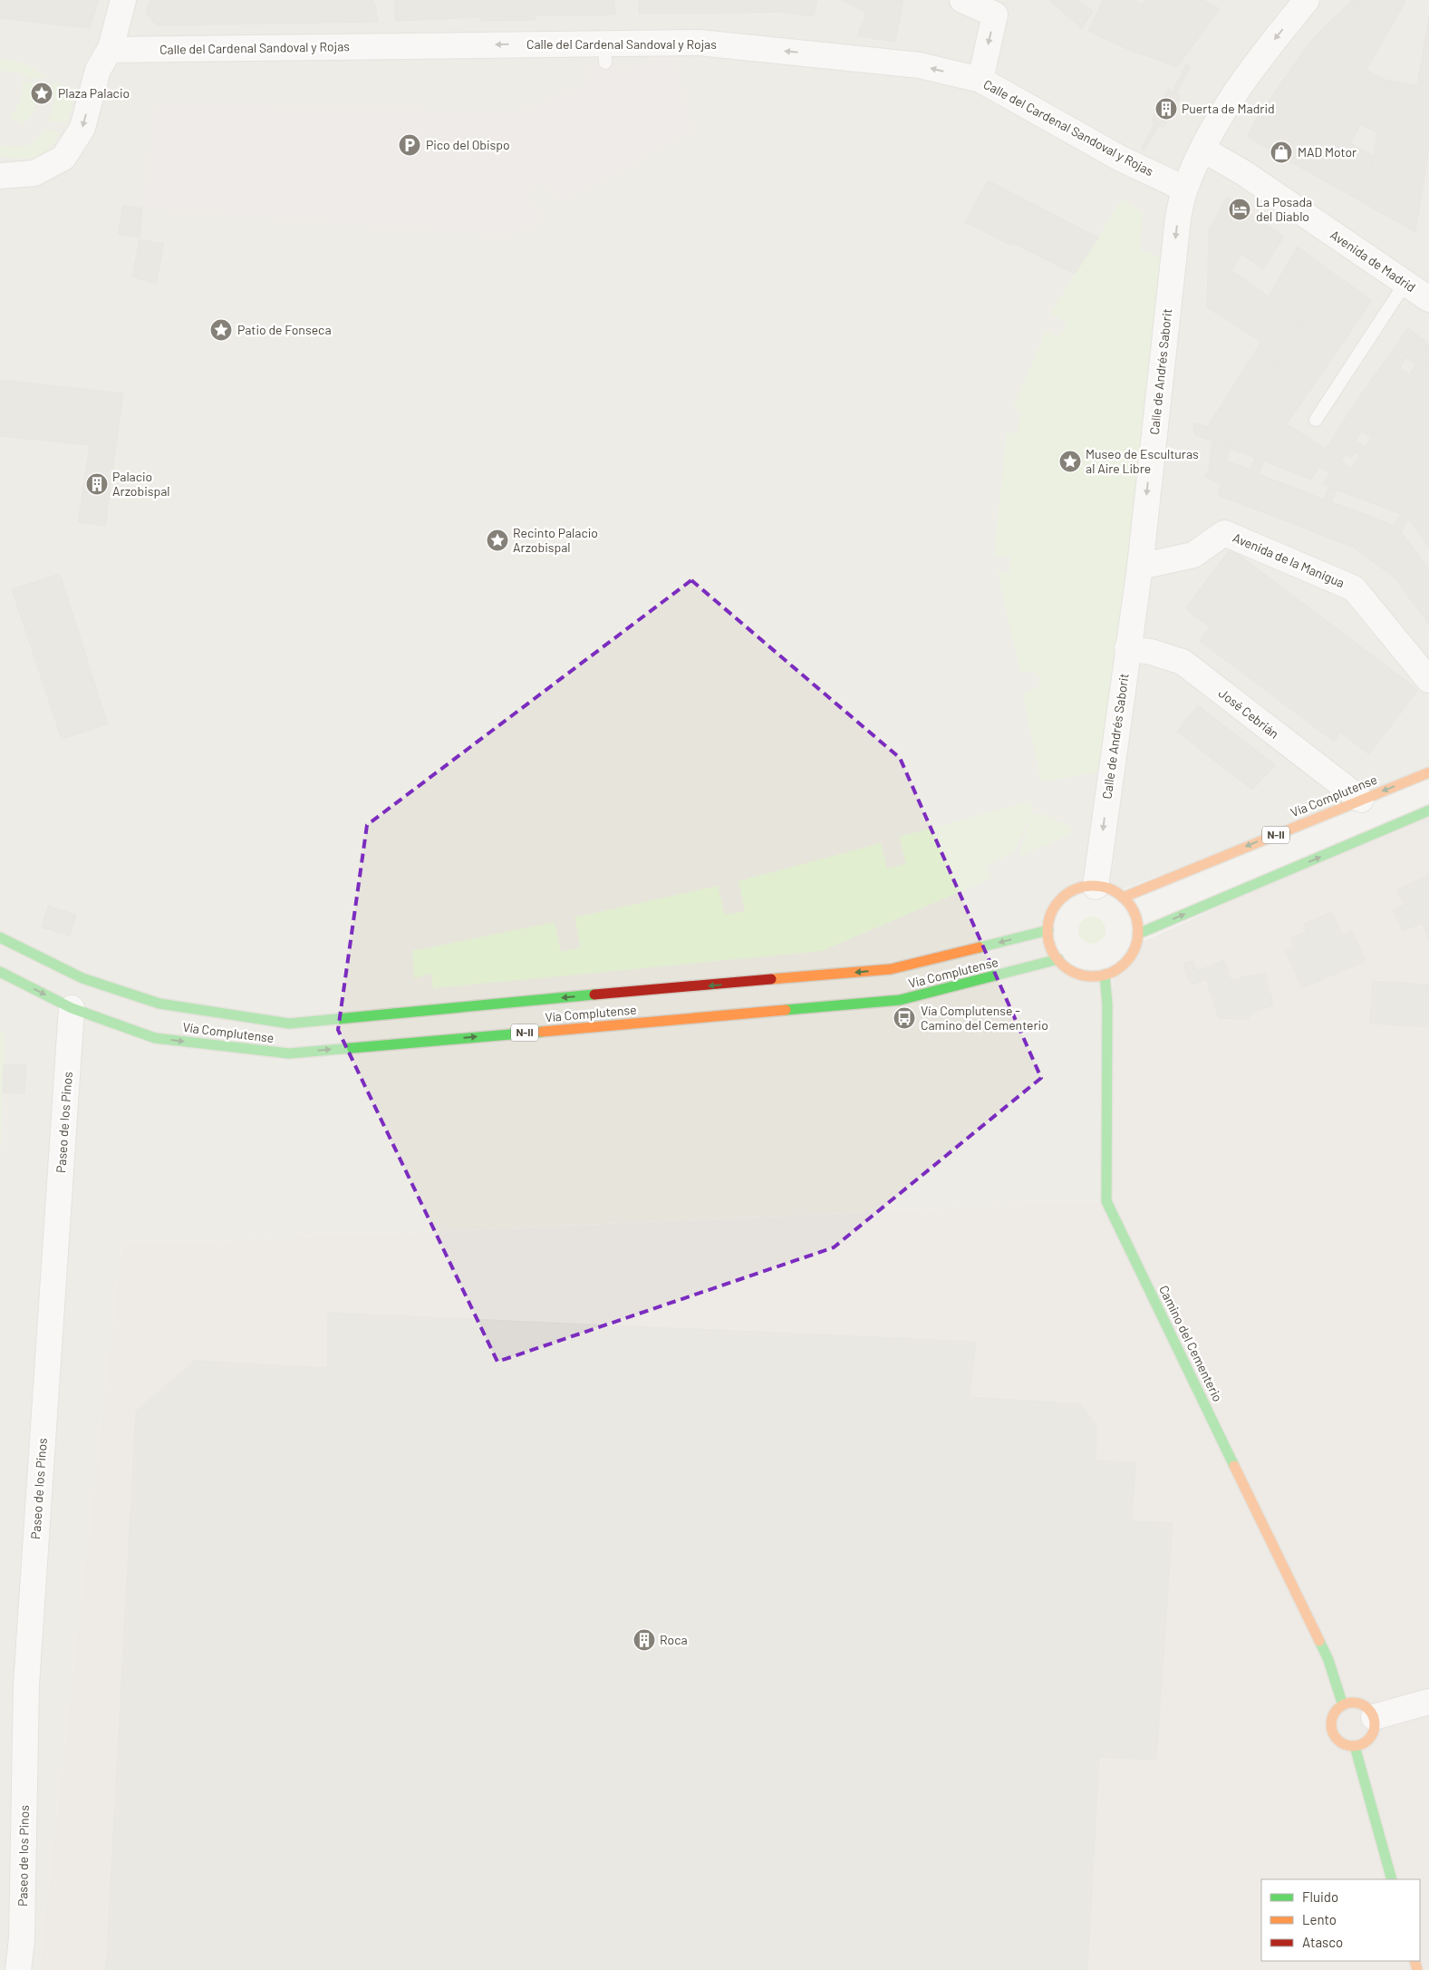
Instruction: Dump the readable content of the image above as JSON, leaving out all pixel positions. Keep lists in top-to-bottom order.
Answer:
{
  "streets": {
    "main road": ["Vía Complutense", "N-II", "Camino del Cementerio"],
    "street": [
      "Calle del Cardenal Sandoval y Rojas",
      "Avenida de Madrid",
      "Calle de Andrés Saborit",
      "Avenida de la Manigua",
      "José Cebrián",
      "Paseo de los Pinos"
    ]
  },
  "crossings": [
    ["Calle del Cardenal Sandoval y Rojas", "Calle de Andrés Saborit"],
    ["Avenida de Madrid", "Calle de Andrés Saborit"],
    ["Calle de Andrés Saborit", "Avenida de la Manigua"],
    ["Calle de Andrés Saborit", "José Cebrián"],
    ["Calle de Andrés Saborit", "Vía Complutense"],
    ["Calle de Andrés Saborit", "Camino del Cementerio"],
    ["José Cebrián", "Vía Complutense"],
    ["Vía Complutense", "Paseo de los Pinos"],
    ["Vía Complutense", "Camino del Cementerio"]
  ],
  "one_way": ["Calle del Cardenal Sandoval y Rojas", "Calle de Andrés Saborit"],
  "places": {
    "place": [
      "Plaza Palacio",
      "Patio de Fonseca",
      "Museo de Esculturas al Aire Libre",
      "Recinto Palacio Arzobispal"
    ],
    "building": ["Puerta de Madrid", "Palacio Arzobispal", "Roca"],
    "parking": ["Pico del Obispo"],
    "shop": ["MAD Motor"],
    "hotel": ["La Posada del Diablo"],
    "bus stop": ["Vía Complutense - Camino del Cementerio"]
  },
  "legend": ["Fluido", "Lento", "Atasco"]
}
